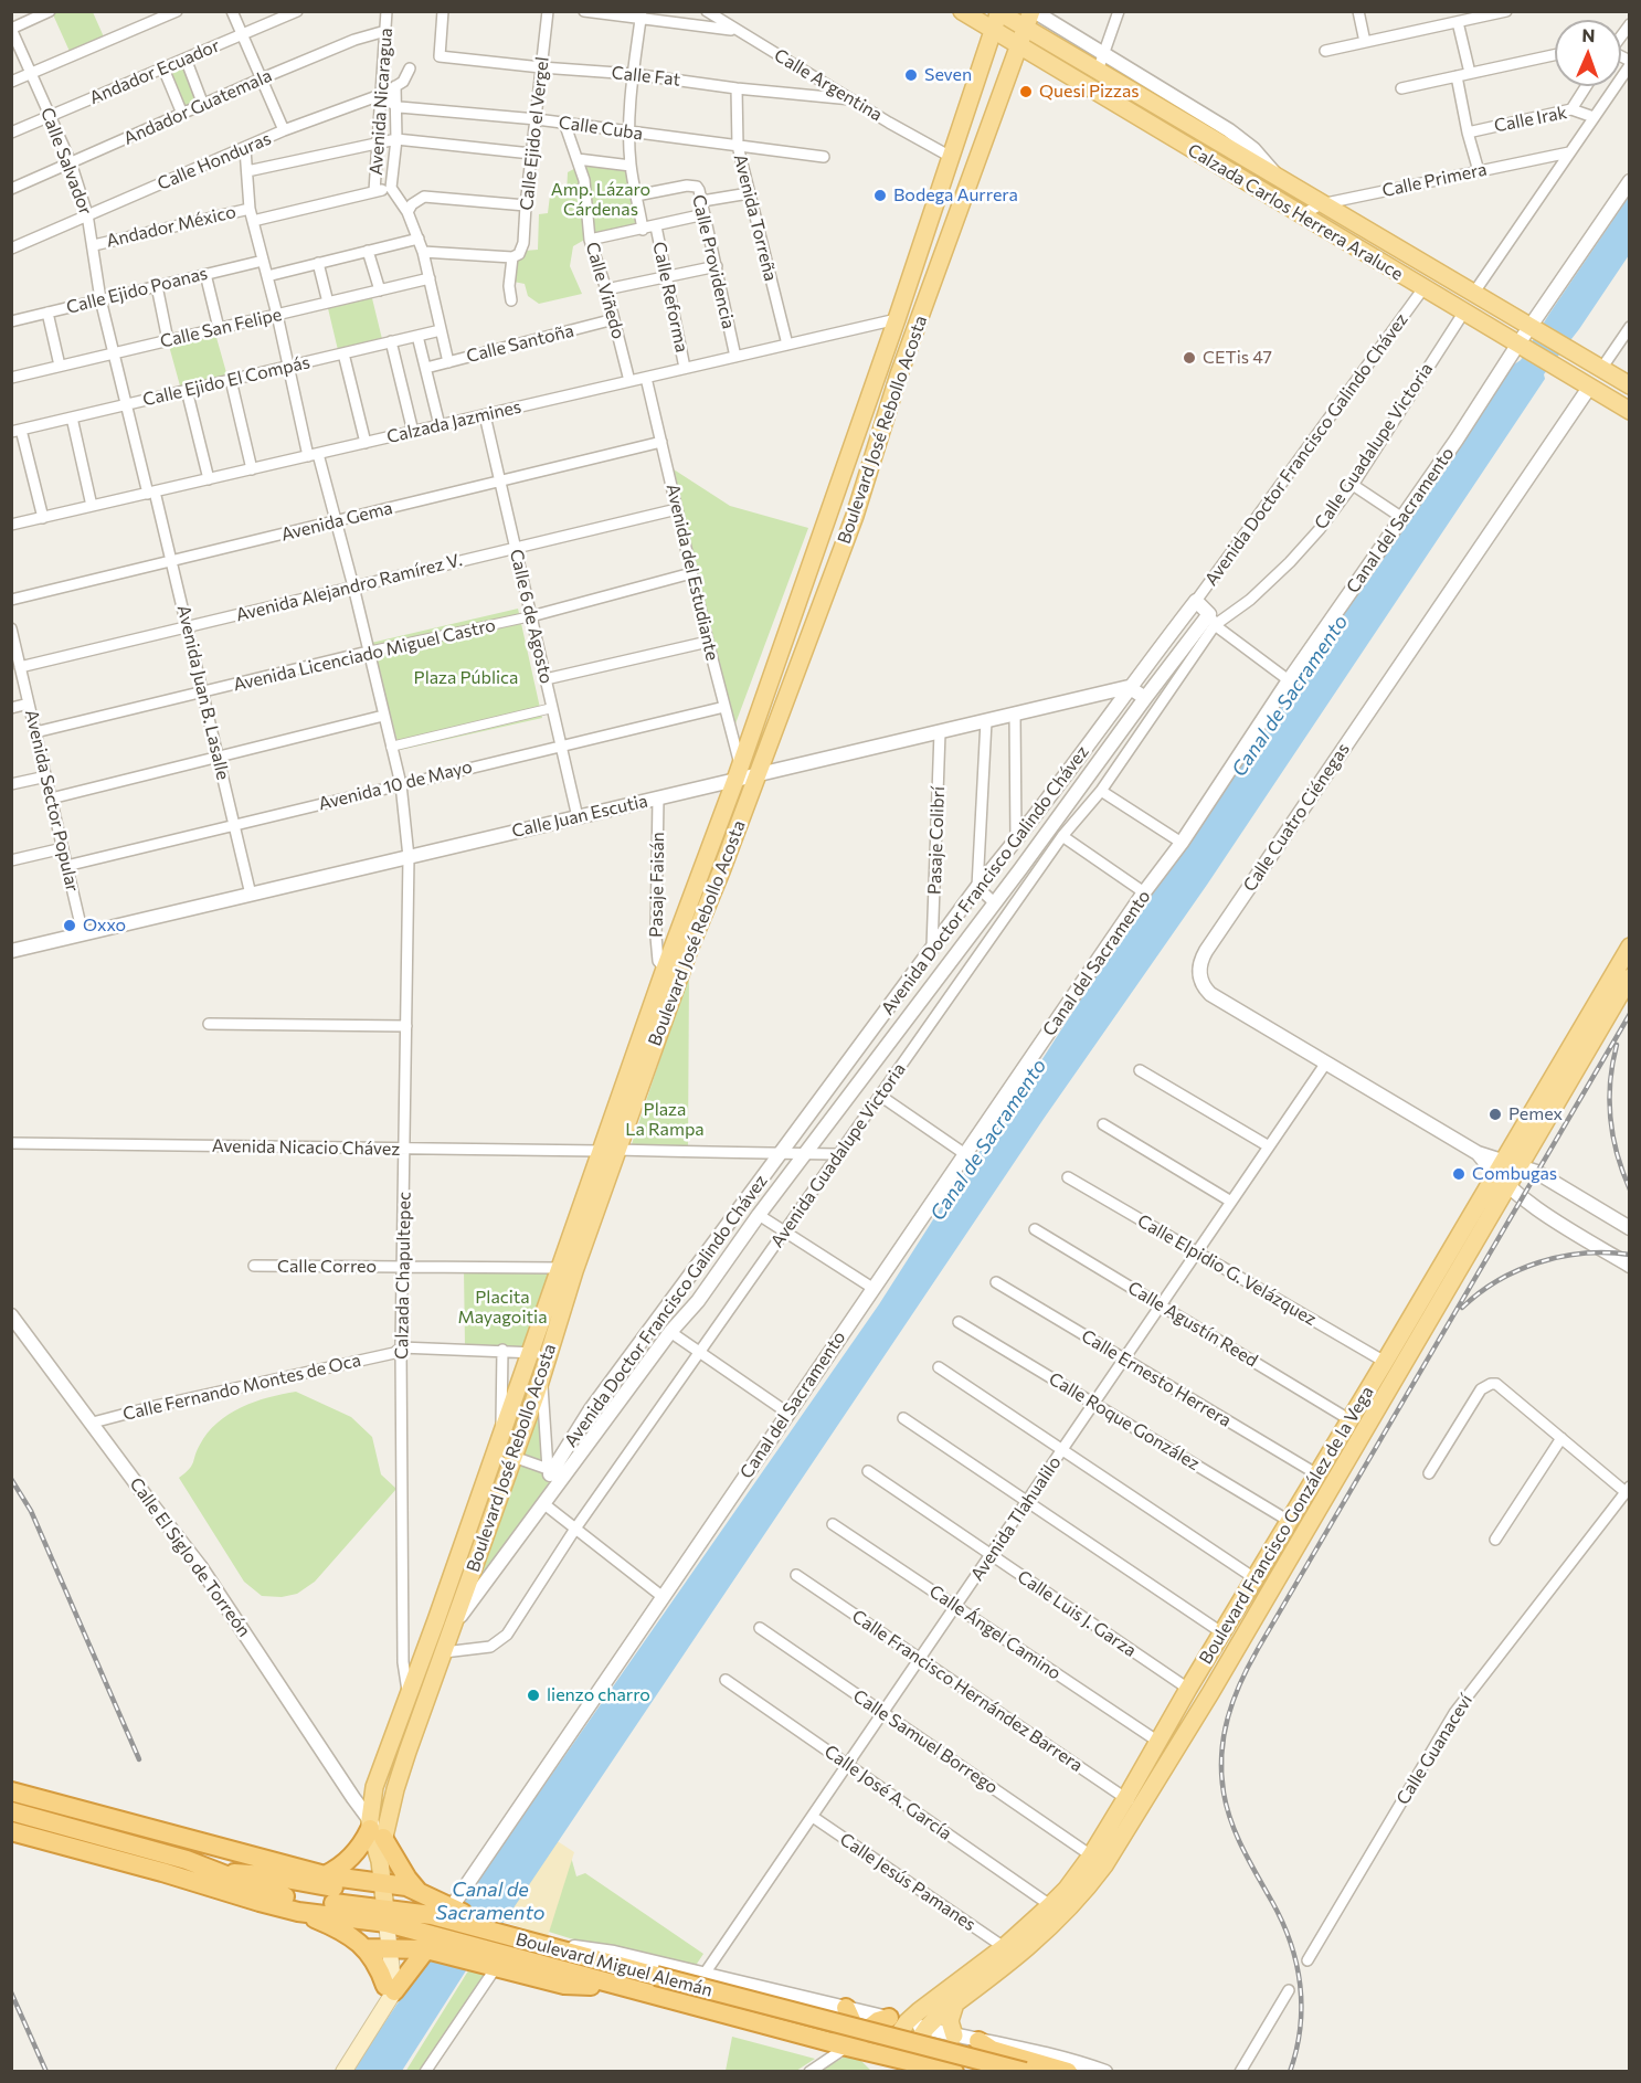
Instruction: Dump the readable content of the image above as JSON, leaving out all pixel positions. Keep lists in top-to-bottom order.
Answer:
{
  "streets": {
    "highway": ["Boulevard Miguel Alemán"],
    "main road": ["Calzada Carlos Herrera Araluce", "Boulevard José Rebollo Acosta", "Boulevard Francisco González de la Vega"],
    "street": [
      "Andador Ecuador",
      "Calle Fat",
      "Calle Argentina",
      "Avenida Nicaragua",
      "Andador Guatemala",
      "Calle Irak",
      "Calle Cuba",
      "Calle Ejido el Vergel",
      "Calle Salvador",
      "Calle Honduras",
      "Calle Primera",
      "Avenida Torreña",
      "Andador México",
      "Calle Providencia",
      "Calle Ejido Poanas",
      "Calle Viñedo",
      "Calle Reforma",
      "Calle San Felipe",
      "Calle Santoña",
      "Calle Ejido El Compás",
      "Calzada Jazmines",
      "Calle Guadalupe Victoria",
      "Avenida Doctor Francisco Galindo Chávez",
      "Canal del Sacramento",
      "Avenida Gema",
      "Avenida del Estudiante",
      "Avenida Alejandro Ramírez V.",
      "Calle 6 de Agosto",
      "Avenida Licenciado Miguel Castro",
      "Avenida Juan B. Lasalle",
      "Avenida 10 de Mayo",
      "Avenida Sector Popular",
      "Calle Juan Escutia",
      "Calle Cuatro Ciénegas",
      "Pasaje Colibrí",
      "Pasaje Faisán",
      "Avenida Nicacio Chávez",
      "Avenida Guadalupe Victoria",
      "Calle Correo",
      "Calle Elpidio G. Velázquez",
      "Calzada Chapultepec",
      "Calle Agustín Reed",
      "Calle Ernesto Herrera",
      "Calle Fernando Montes de Oca",
      "Calle Roque González",
      "Avenida Tlahualilo",
      "Calle El Siglo de Torreón",
      "Calle Luis J. Garza",
      "Calle Ángel Camino",
      "Calle Francisco Hernández Barrera",
      "Calle Samuel Borrego",
      "Calle Guanaceví",
      "Calle José A. García",
      "Calle Jesús Pamanes"
    ]
  },
  "crossings": [
    ["Andador Ecuador", "Calle Salvador"],
    ["Calle Fat", "Calle Argentina"],
    ["Calle Fat", "Calle Ejido el Vergel"],
    ["Calle Fat", "Avenida Torreña"],
    ["Calle Fat", "Calle Reforma"],
    ["Calle Argentina", "Boulevard José Rebollo Acosta"],
    ["Avenida Nicaragua", "Andador Guatemala"],
    ["Avenida Nicaragua", "Calle Honduras"],
    ["Avenida Nicaragua", "Andador México"],
    ["Andador Guatemala", "Calle Salvador"],
    ["Calle Cuba", "Calle Ejido el Vergel"],
    ["Calle Cuba", "Avenida Torreña"],
    ["Calle Cuba", "Calle Viñedo"],
    ["Calle Cuba", "Calle Reforma"],
    ["Calle Salvador", "Calle Honduras"],
    ["Calle Salvador", "Andador México"],
    ["Calle Salvador", "Calle Ejido Poanas"],
    ["Calle Salvador", "Calle San Felipe"],
    ["Calle Salvador", "Calle Ejido El Compás"],
    ["Calle Salvador", "Avenida Juan B. Lasalle"],
    ["Calle Honduras", "Calzada Chapultepec"],
    ["Calle Primera", "Calzada Carlos Herrera Araluce"],
    ["Calzada Carlos Herrera Araluce", "Boulevard José Rebollo Acosta"],
    ["Calzada Carlos Herrera Araluce", "Calle Guadalupe Victoria"],
    ["Calzada Carlos Herrera Araluce", "Avenida Doctor Francisco Galindo Chávez"],
    ["Calzada Carlos Herrera Araluce", "Canal del Sacramento"],
    ["Calzada Carlos Herrera Araluce", "Calle Cuatro Ciénegas"],
    ["Avenida Torreña", "Calzada Jazmines"],
    ["Andador México", "Calzada Chapultepec"],
    ["Calle Providencia", "Calle Reforma"],
    ["Calle Providencia", "Calzada Jazmines"],
    ["Calle Ejido Poanas", "Calzada Chapultepec"],
    ["Calle Viñedo", "Calle Santoña"],
    ["Calle Viñedo", "Calzada Jazmines"],
    ["Calle Reforma", "Calzada Jazmines"],
    ["Calle San Felipe", "Calzada Chapultepec"],
    ["Calle Ejido El Compás", "Avenida Juan B. Lasalle"],
    ["Calle Ejido El Compás", "Calzada Chapultepec"],
    ["Calzada Jazmines", "Boulevard José Rebollo Acosta"],
    ["Calzada Jazmines", "Avenida del Estudiante"],
    ["Calzada Jazmines", "Calle 6 de Agosto"],
    ["Calzada Jazmines", "Avenida Juan B. Lasalle"],
    ["Calzada Jazmines", "Calzada Chapultepec"],
    ["Boulevard José Rebollo Acosta", "Avenida Doctor Francisco Galindo Chávez"],
    ["Boulevard José Rebollo Acosta", "Avenida del Estudiante"],
    ["Boulevard José Rebollo Acosta", "Calle Juan Escutia"],
    ["Boulevard José Rebollo Acosta", "Pasaje Faisán"],
    ["Boulevard José Rebollo Acosta", "Avenida Nicacio Chávez"],
    ["Boulevard José Rebollo Acosta", "Avenida Guadalupe Victoria"],
    ["Boulevard José Rebollo Acosta", "Calle Correo"],
    ["Boulevard José Rebollo Acosta", "Calzada Chapultepec"],
    ["Boulevard José Rebollo Acosta", "Calle Fernando Montes de Oca"],
    ["Boulevard José Rebollo Acosta", "Calle El Siglo de Torreón"],
    ["Boulevard José Rebollo Acosta", "Boulevard Miguel Alemán"],
    ["Calle Guadalupe Victoria", "Avenida Doctor Francisco Galindo Chávez"],
    ["Calle Guadalupe Victoria", "Avenida Guadalupe Victoria"],
    ["Avenida Doctor Francisco Galindo Chávez", "Calle Juan Escutia"],
    ["Avenida Doctor Francisco Galindo Chávez", "Pasaje Colibrí"],
    ["Avenida Doctor Francisco Galindo Chávez", "Avenida Guadalupe Victoria"],
    ["Canal del Sacramento", "Boulevard Miguel Alemán"],
    ["Avenida Gema", "Avenida del Estudiante"],
    ["Avenida Gema", "Calle 6 de Agosto"],
    ["Avenida Gema", "Avenida Juan B. Lasalle"],
    ["Avenida Gema", "Calzada Chapultepec"],
    ["Avenida del Estudiante", "Avenida Alejandro Ramírez V."],
    ["Avenida del Estudiante", "Avenida Licenciado Miguel Castro"],
    ["Avenida del Estudiante", "Avenida 10 de Mayo"],
    ["Avenida del Estudiante", "Calle Juan Escutia"],
    ["Avenida Alejandro Ramírez V.", "Calle 6 de Agosto"],
    ["Avenida Alejandro Ramírez V.", "Avenida Juan B. Lasalle"],
    ["Avenida Alejandro Ramírez V.", "Avenida Sector Popular"],
    ["Avenida Alejandro Ramírez V.", "Calzada Chapultepec"],
    ["Calle 6 de Agosto", "Avenida Licenciado Miguel Castro"],
    ["Calle 6 de Agosto", "Avenida 10 de Mayo"],
    ["Calle 6 de Agosto", "Calle Juan Escutia"],
    ["Avenida Licenciado Miguel Castro", "Avenida Juan B. Lasalle"],
    ["Avenida Licenciado Miguel Castro", "Avenida Sector Popular"],
    ["Avenida Licenciado Miguel Castro", "Calzada Chapultepec"],
    ["Avenida Juan B. Lasalle", "Avenida 10 de Mayo"],
    ["Avenida Juan B. Lasalle", "Calle Juan Escutia"],
    ["Avenida 10 de Mayo", "Avenida Sector Popular"],
    ["Avenida 10 de Mayo", "Calzada Chapultepec"],
    ["Avenida Sector Popular", "Calle Juan Escutia"],
    ["Calle Juan Escutia", "Pasaje Colibrí"],
    ["Calle Juan Escutia", "Pasaje Faisán"],
    ["Calle Juan Escutia", "Calzada Chapultepec"],
    ["Calle Cuatro Ciénegas", "Avenida Tlahualilo"],
    ["Calle Cuatro Ciénegas", "Boulevard Francisco González de la Vega"],
    ["Avenida Nicacio Chávez", "Calzada Chapultepec"],
    ["Calle Correo", "Calzada Chapultepec"],
    ["Calle Elpidio G. Velázquez", "Avenida Tlahualilo"],
    ["Calle Elpidio G. Velázquez", "Boulevard Francisco González de la Vega"],
    ["Calzada Chapultepec", "Calle Fernando Montes de Oca"],
    ["Calle Agustín Reed", "Avenida Tlahualilo"],
    ["Calle Agustín Reed", "Boulevard Francisco González de la Vega"],
    ["Calle Ernesto Herrera", "Avenida Tlahualilo"],
    ["Calle Ernesto Herrera", "Boulevard Francisco González de la Vega"],
    ["Calle Fernando Montes de Oca", "Calle El Siglo de Torreón"],
    ["Calle Roque González", "Avenida Tlahualilo"],
    ["Calle Roque González", "Boulevard Francisco González de la Vega"],
    ["Avenida Tlahualilo", "Calle Luis J. Garza"],
    ["Avenida Tlahualilo", "Calle Ángel Camino"],
    ["Avenida Tlahualilo", "Calle Francisco Hernández Barrera"],
    ["Avenida Tlahualilo", "Calle Samuel Borrego"],
    ["Avenida Tlahualilo", "Calle José A. García"],
    ["Avenida Tlahualilo", "Calle Jesús Pamanes"],
    ["Boulevard Francisco González de la Vega", "Calle Luis J. Garza"],
    ["Boulevard Francisco González de la Vega", "Calle Ángel Camino"],
    ["Boulevard Francisco González de la Vega", "Calle Francisco Hernández Barrera"],
    ["Boulevard Francisco González de la Vega", "Calle Samuel Borrego"],
    ["Boulevard Francisco González de la Vega", "Calle José A. García"],
    ["Boulevard Francisco González de la Vega", "Calle Jesús Pamanes"],
    ["Boulevard Francisco González de la Vega", "Boulevard Miguel Alemán"]
  ],
  "water": ["Canal de Sacramento"],
  "parks": [
    "Amp. Lázaro Cárdenas",
    "Plaza Pública",
    "Plaza La Rampa",
    "Placita Mayagoitia"
  ],
  "places": [
    "Seven",
    "Quesi Pizzas",
    "Bodega Aurrera",
    "CETis 47",
    "Oxxo",
    "Pemex",
    "Combugas",
    "lienzo charro"
  ],
  "north": "top"
}
